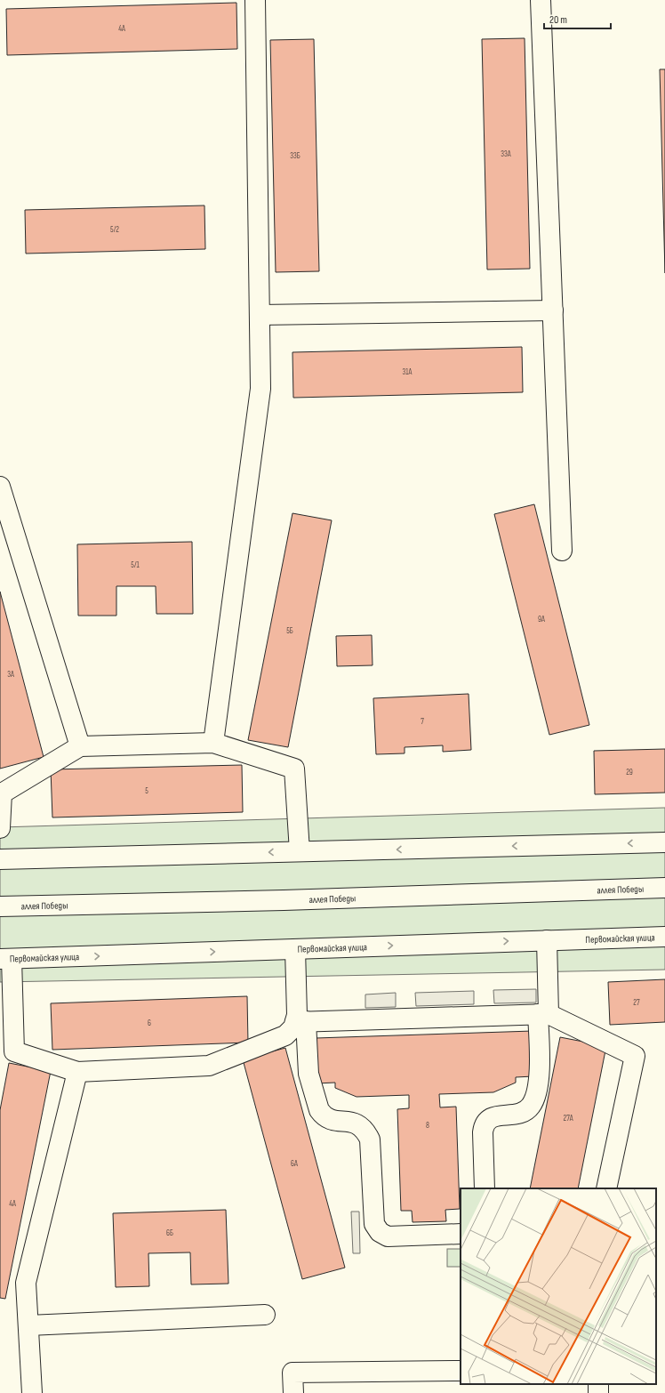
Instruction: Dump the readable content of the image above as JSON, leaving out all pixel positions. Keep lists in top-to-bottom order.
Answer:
{
  "streets": {
    "street": ["аллея Победы", "Первомайская улица"]
  },
  "house_numbers": [
    "4А",
    "33А",
    "33Б",
    "5/2",
    "31А",
    "5/1",
    "9А",
    "5Б",
    "3А",
    "7",
    "29",
    "5",
    "27",
    "6",
    "27А",
    "8",
    "6А",
    "4А",
    "6Б"
  ],
  "scale_bar": "20 m"
}
